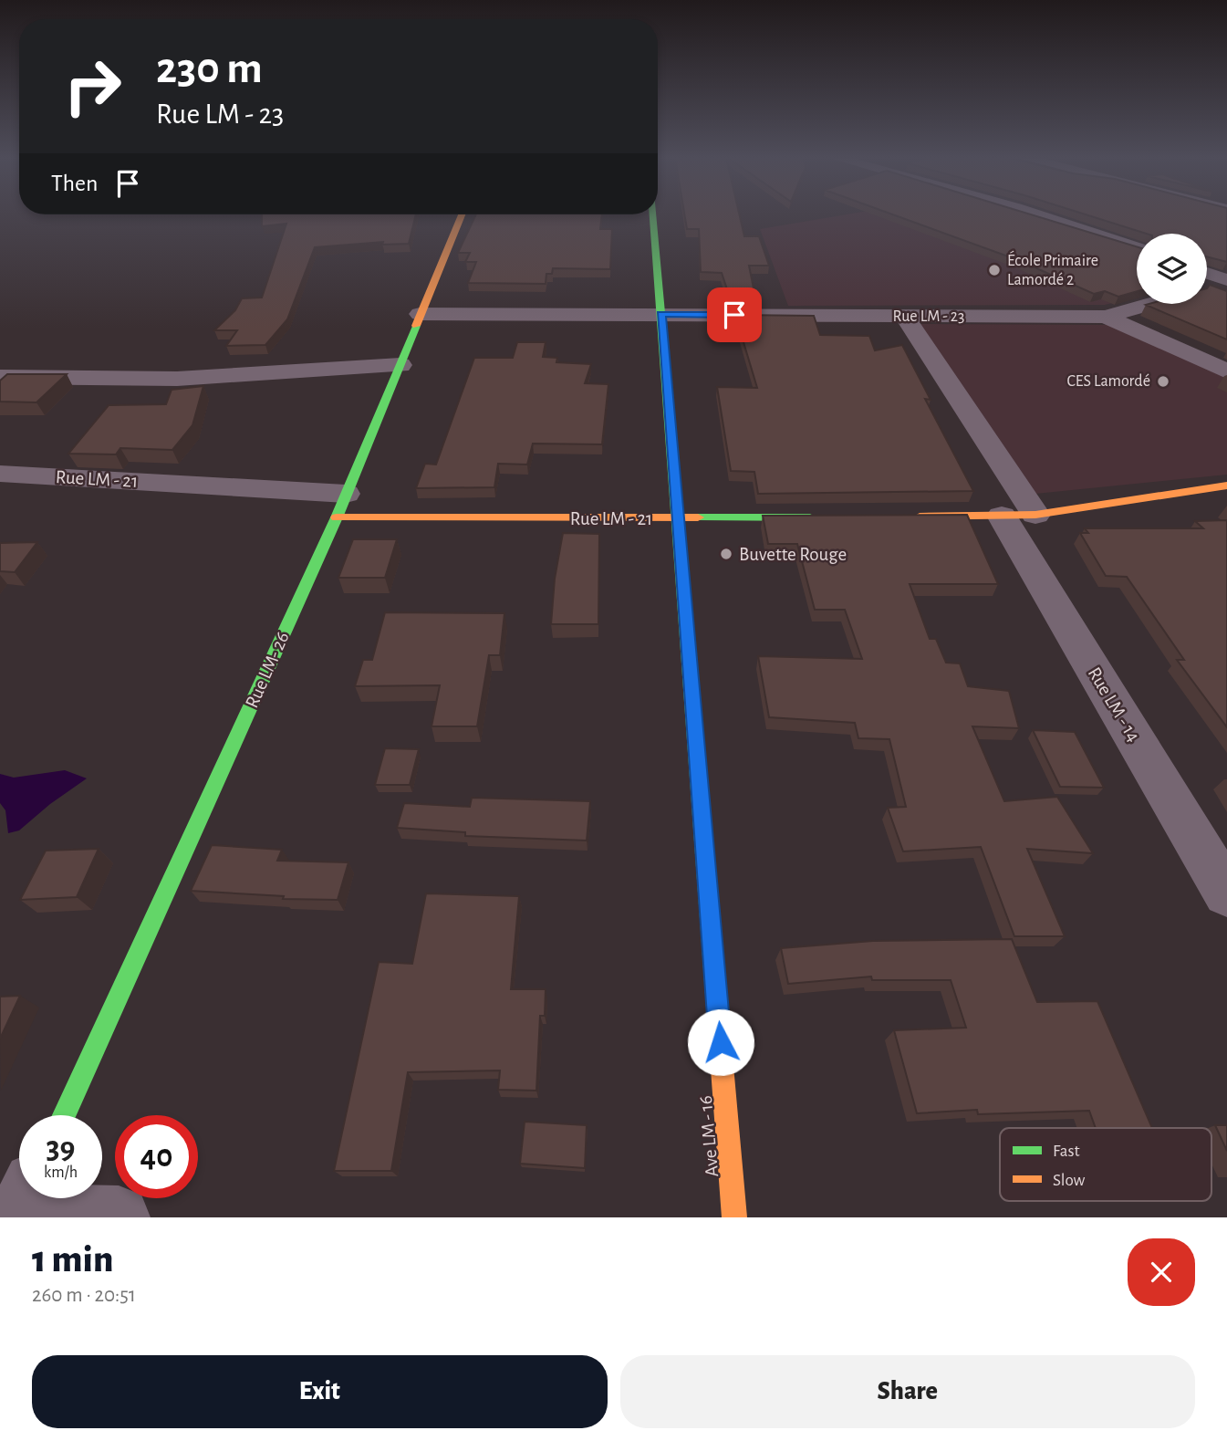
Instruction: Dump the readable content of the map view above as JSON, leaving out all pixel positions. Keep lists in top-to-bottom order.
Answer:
{
  "streets": {
    "street": [
      "Rue LM - 23",
      "Rue LM - 21",
      "Rue LM- 26",
      "Rue LM - 14",
      "Ave LM - 16"
    ]
  },
  "crossings": [
    ["Rue LM - 23", "Rue LM- 26"],
    ["Rue LM - 23", "Rue LM - 14"],
    ["Rue LM - 23", "Ave LM - 16"],
    ["Rue LM - 21", "Rue LM- 26"],
    ["Rue LM - 21", "Ave LM - 16"]
  ],
  "places": ["École Primaire Lamordé 2", "CES Lamordé", "Buvette Rouge"],
  "legend": ["Fast", "Slow"],
  "page": {
    "turn": ["230 m", "Rue LM - 23"],
    "then": "Then",
    "speed": "39 km/h",
    "limit": "40",
    "heading": ["1 min", "260 m · 20:51"],
    "buttons": ["Exit", "Share"]
  }
}
